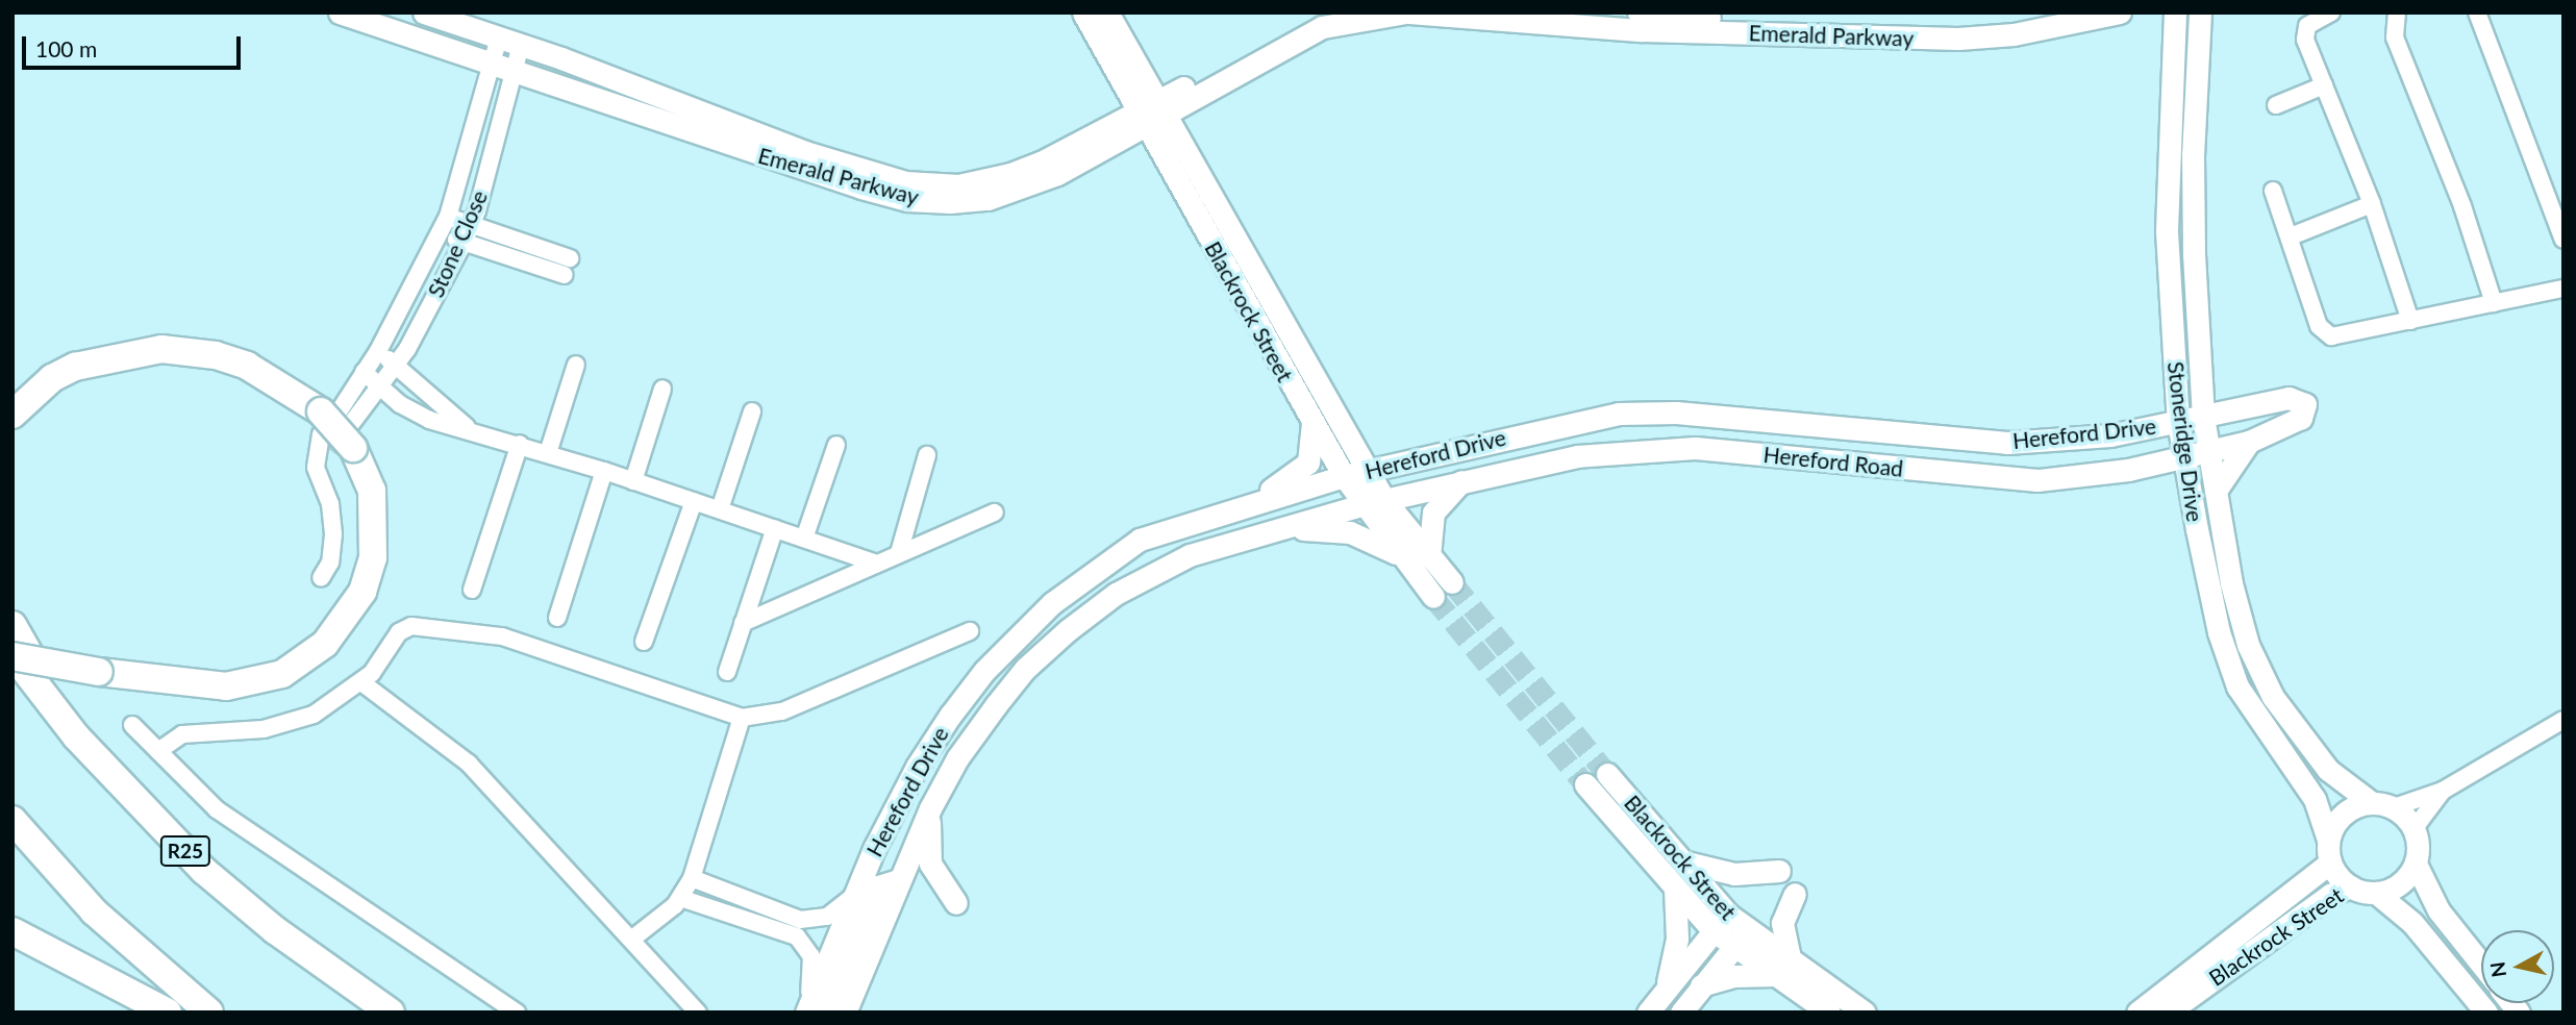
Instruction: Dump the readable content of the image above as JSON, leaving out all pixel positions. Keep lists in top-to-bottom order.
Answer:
{
  "streets": {
    "main road": ["R25"],
    "street": [
      "Emerald Parkway",
      "Stone Close",
      "Blackrock Street",
      "Hereford Drive",
      "Stoneridge Drive",
      "Hereford Road"
    ]
  },
  "crossings": [
    ["Emerald Parkway", "Stone Close"],
    ["Emerald Parkway", "Blackrock Street"],
    ["Blackrock Street", "Hereford Drive"],
    ["Blackrock Street", "Stoneridge Drive"],
    ["Blackrock Street", "Hereford Road"],
    ["Hereford Drive", "Stoneridge Drive"],
    ["Hereford Drive", "Hereford Road"],
    ["Stoneridge Drive", "Hereford Road"]
  ],
  "scale_bar": "100 m",
  "north": "left"
}
